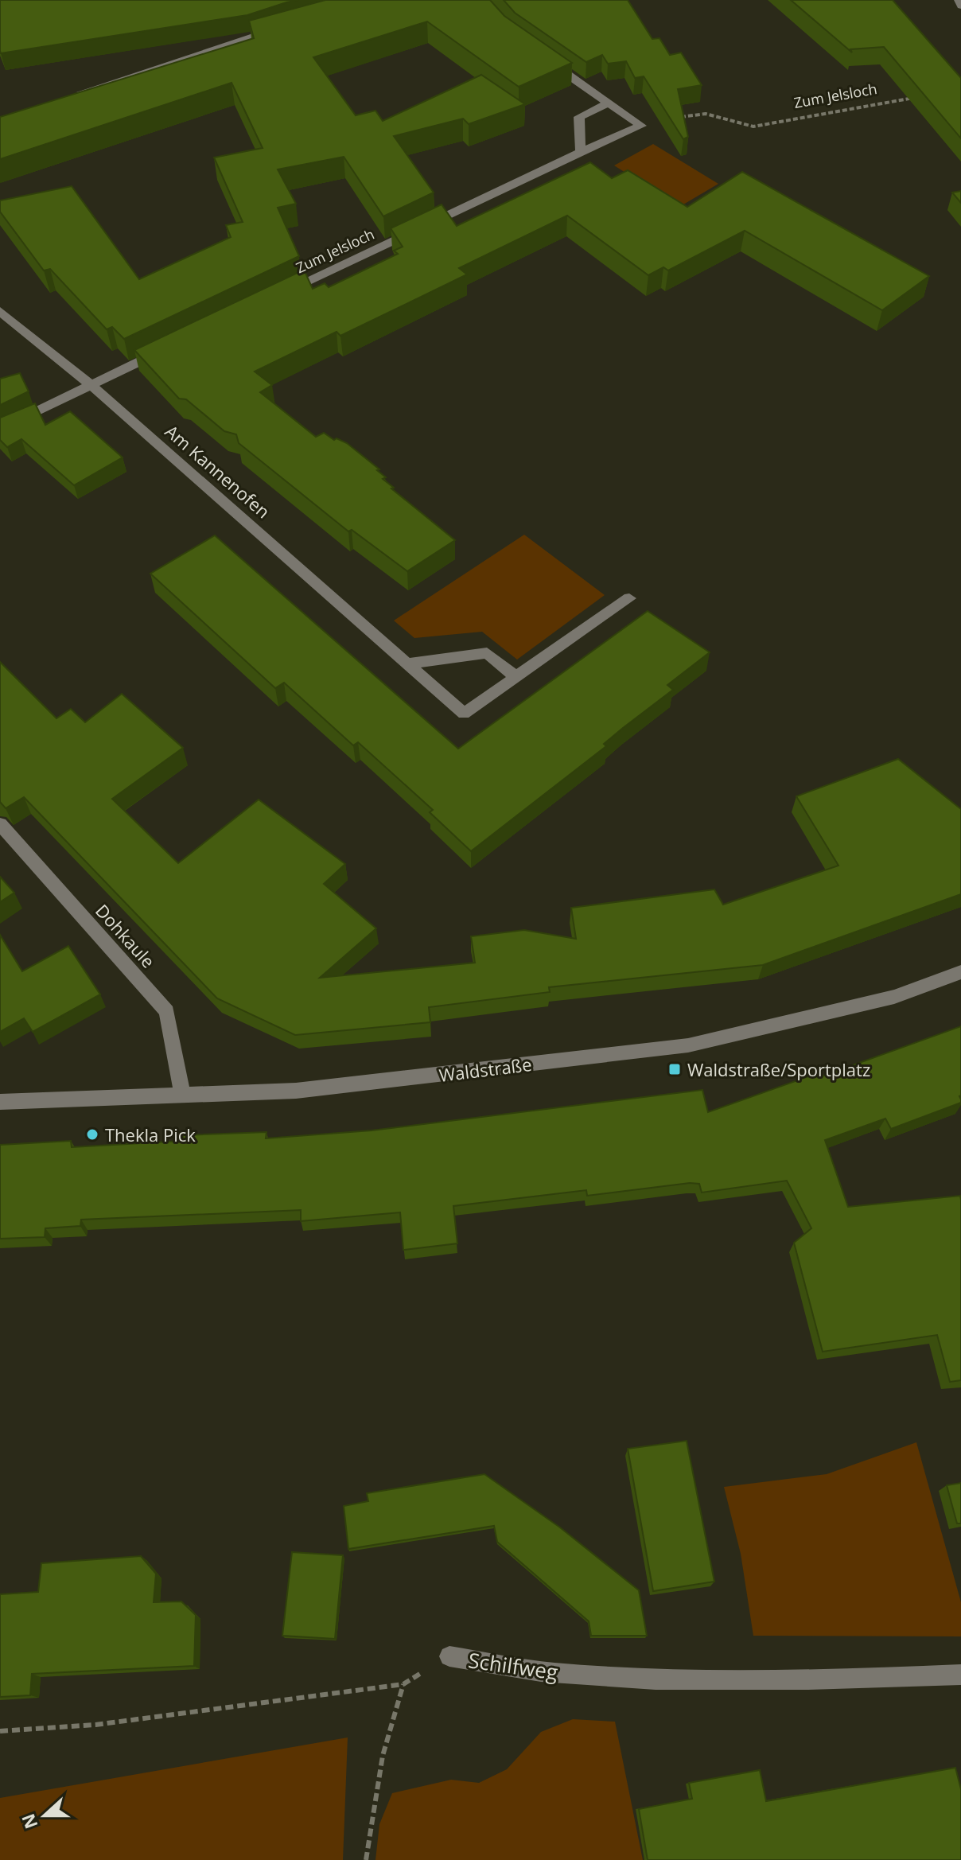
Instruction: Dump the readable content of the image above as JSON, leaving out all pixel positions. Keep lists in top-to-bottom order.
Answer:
{
  "streets": {
    "street": [
      "Zum Jelsloch",
      "Am Kannenofen",
      "Dohkaule",
      "Waldstraße",
      "Schilfweg"
    ]
  },
  "crossings": [
    ["Dohkaule", "Waldstraße"]
  ],
  "places": {
    "transit": ["Waldstraße/Sportplatz"],
    "other": ["Thekla Pick"]
  },
  "north": "left"
}
